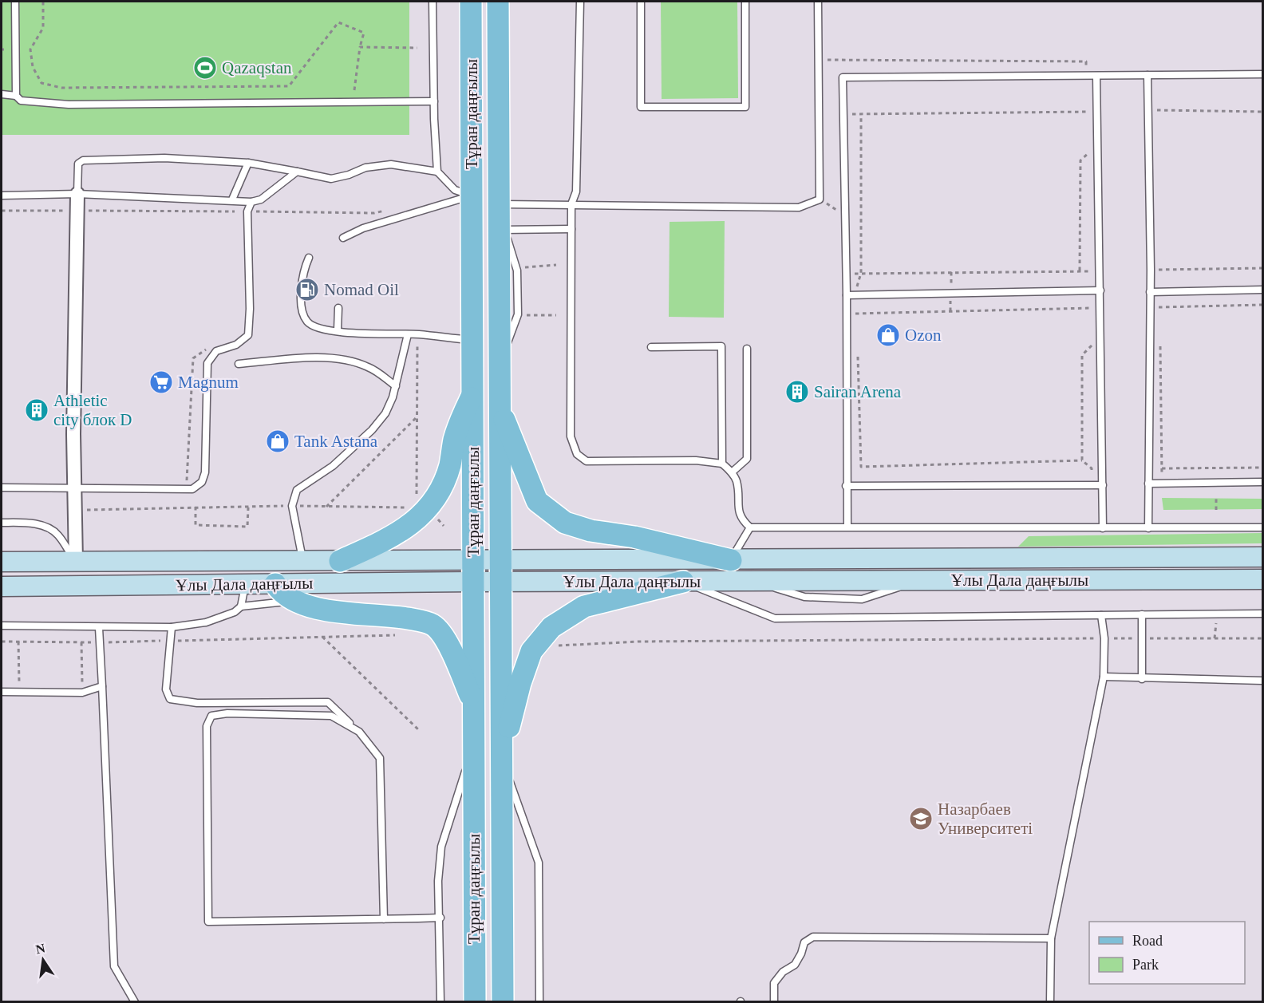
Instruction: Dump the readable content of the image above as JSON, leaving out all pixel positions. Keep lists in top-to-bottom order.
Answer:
{
  "streets": {
    "main road": ["Тұран даңғылы", "Ұлы Дала даңғылы"]
  },
  "crossings": [
    ["Тұран даңғылы", "Ұлы Дала даңғылы"]
  ],
  "places": {
    "sports": ["Qazaqstan"],
    "fuel station": ["Nomad Oil"],
    "shop": ["Ozon", "Tank Astana"],
    "supermarket": ["Magnum"],
    "building": ["Sairan Arena", "Athletic city блок D"],
    "school or university": ["Назарбаев Университеті"]
  },
  "legend": ["Road", "Park"],
  "north": "top"
}
